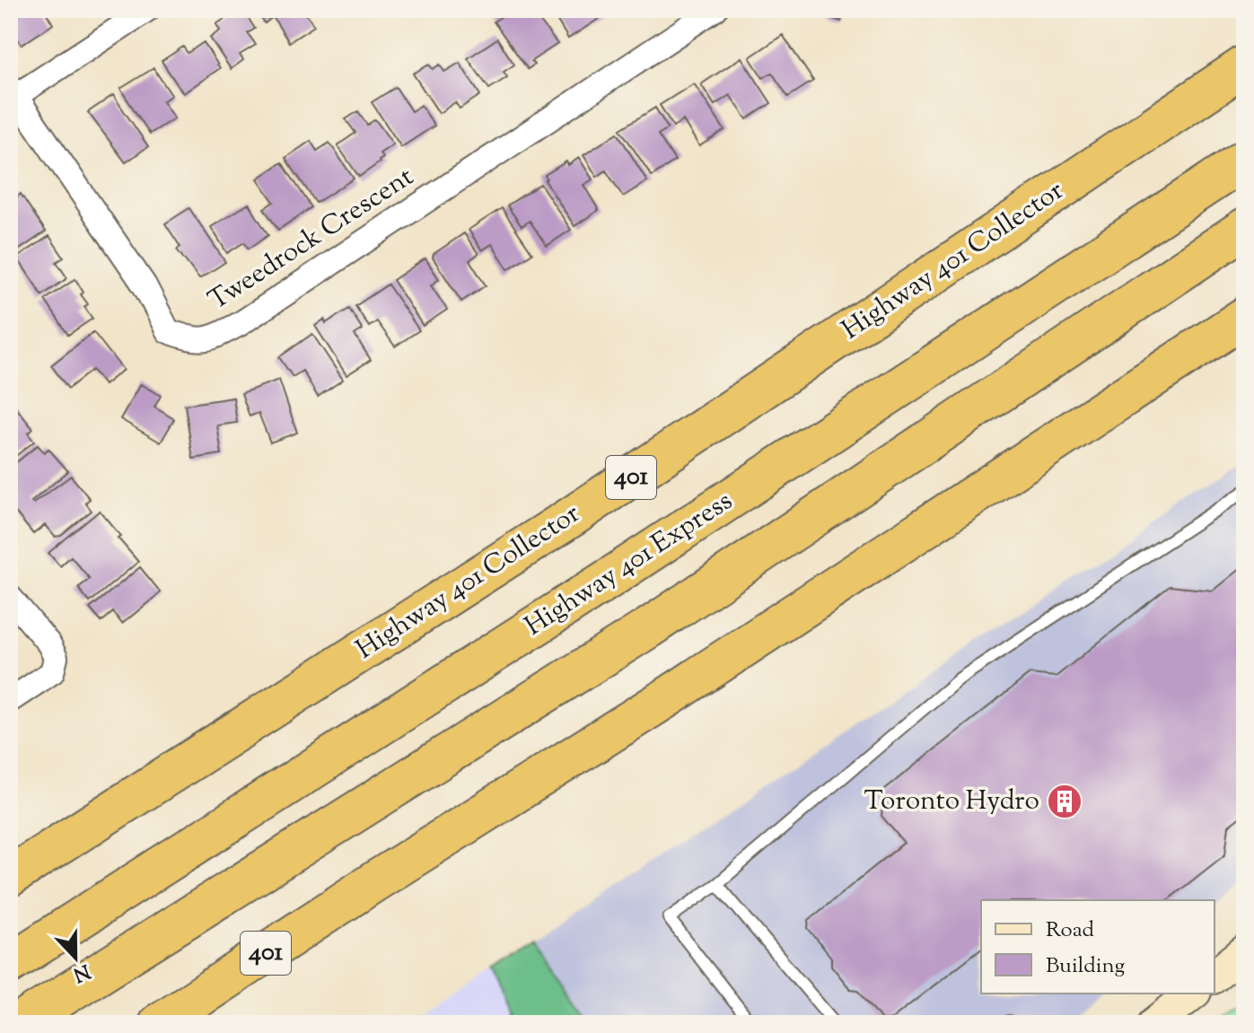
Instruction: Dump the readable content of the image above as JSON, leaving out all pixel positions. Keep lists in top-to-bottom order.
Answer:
{
  "streets": {
    "highway": ["Highway 401 Collector", "401", "Highway 401 Express"],
    "street": ["Tweedrock Crescent"]
  },
  "places": {
    "building": ["Toronto Hydro"]
  },
  "legend": ["Road", "Building"],
  "north": "bottom"
}
